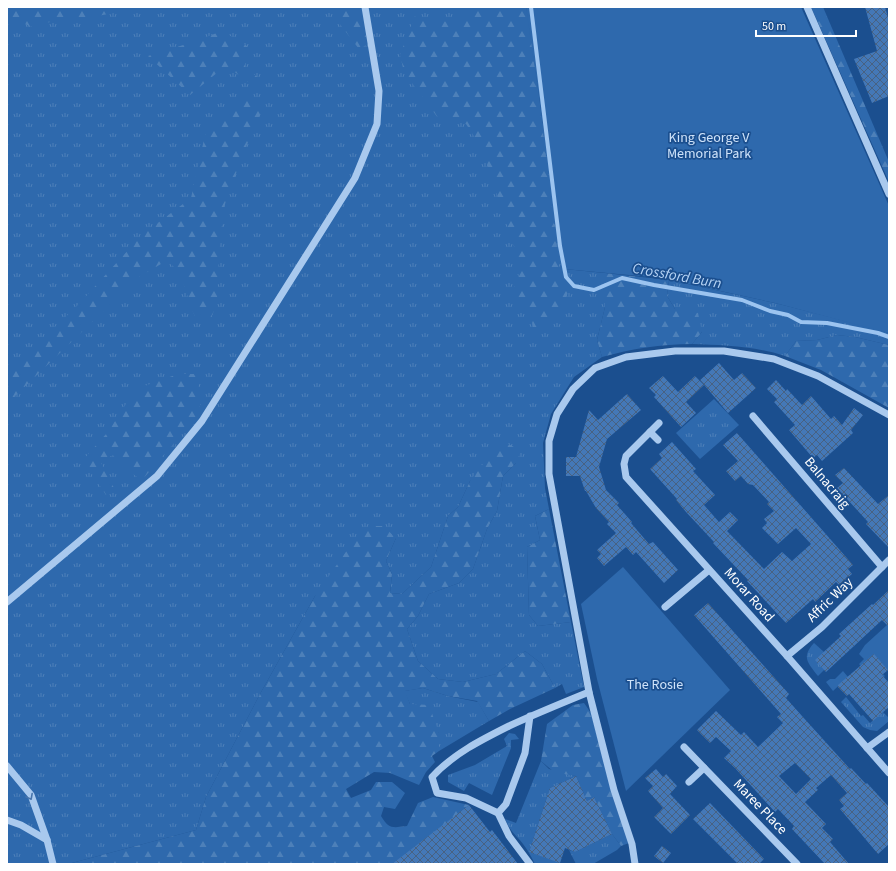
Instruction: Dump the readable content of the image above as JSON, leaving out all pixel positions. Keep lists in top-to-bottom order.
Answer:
{
  "streets": {
    "street": [
      "Balnacraig",
      "Morar Road",
      "Affric Way",
      "Maree Place"
    ]
  },
  "crossings": [
    ["Balnacraig", "Affric Way"],
    ["Morar Road", "Affric Way"]
  ],
  "water": ["Crossford Burn"],
  "parks": ["King George V Memorial Park", "The Rosie"],
  "scale_bar": "50 m"
}
